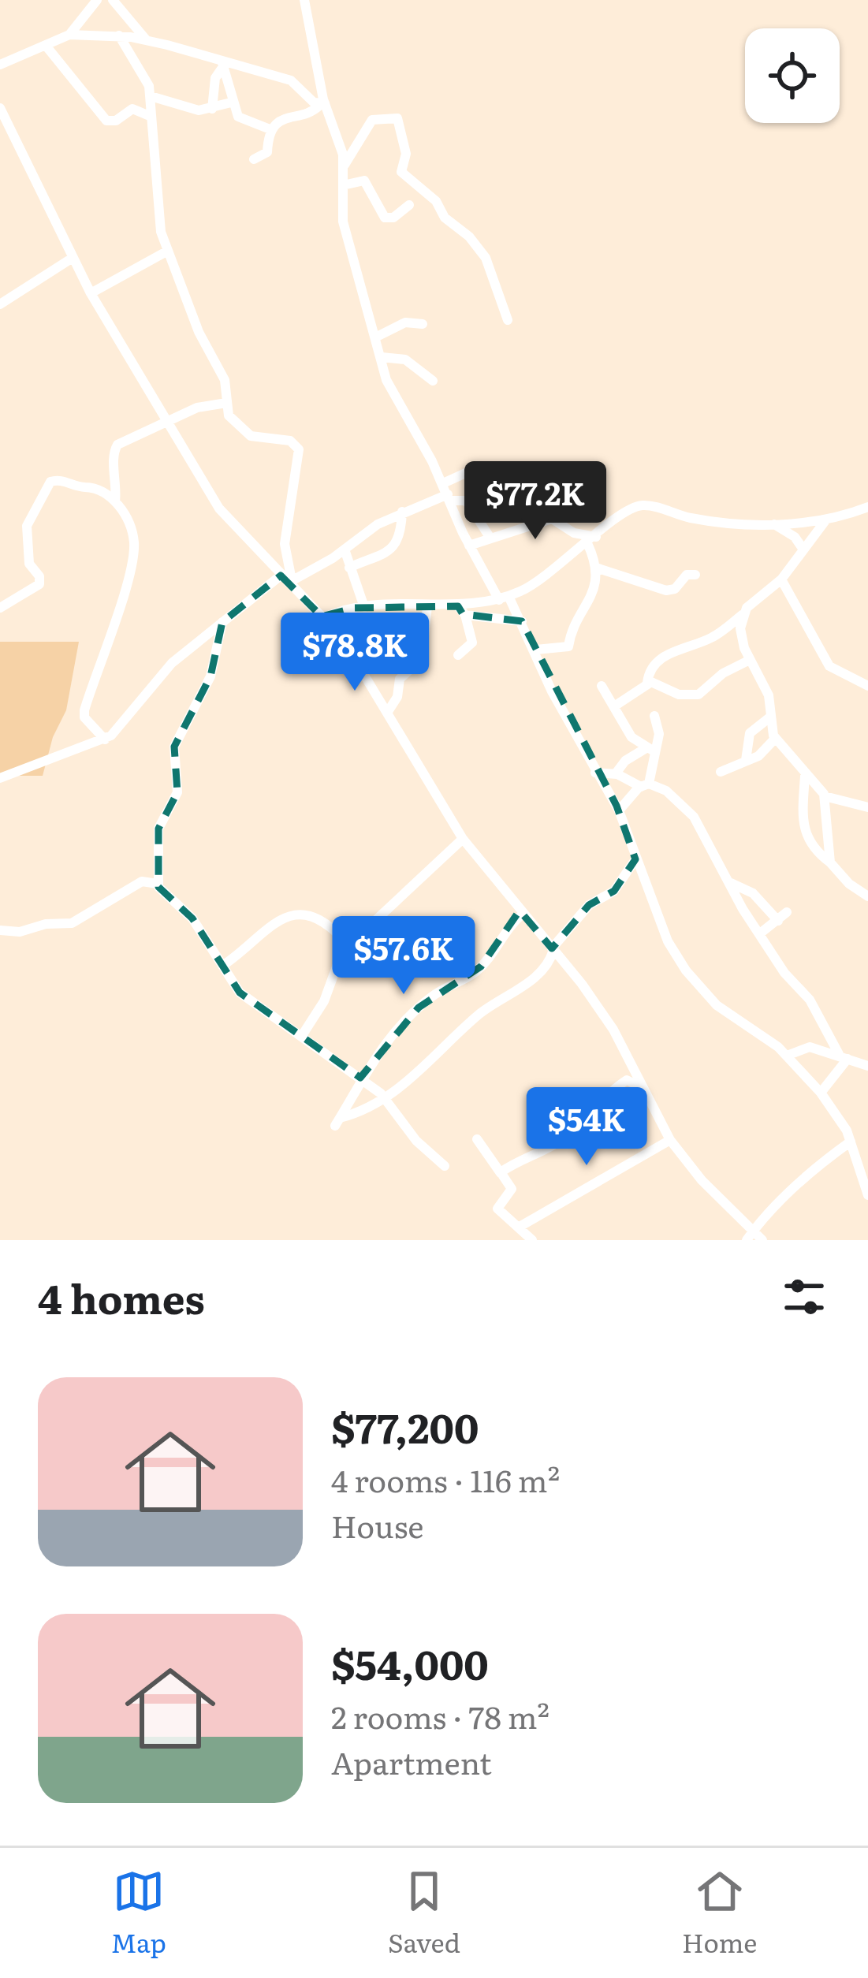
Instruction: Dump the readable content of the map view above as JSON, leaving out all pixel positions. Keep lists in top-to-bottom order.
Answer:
{
  "page": {
    "price": [
      "$77.2K",
      "$78.8K",
      "$57.6K",
      "$54K"
    ],
    "heading": "4 homes",
    "list": [
      {
        "name": "$77,200",
        "note": "4 rooms · 116 m² · House"
      },
      {
        "name": "$54,000",
        "note": "2 rooms · 78 m² · Apartment"
      }
    ],
    "tabs": ["Map", "Saved", "Home"]
  }
}
